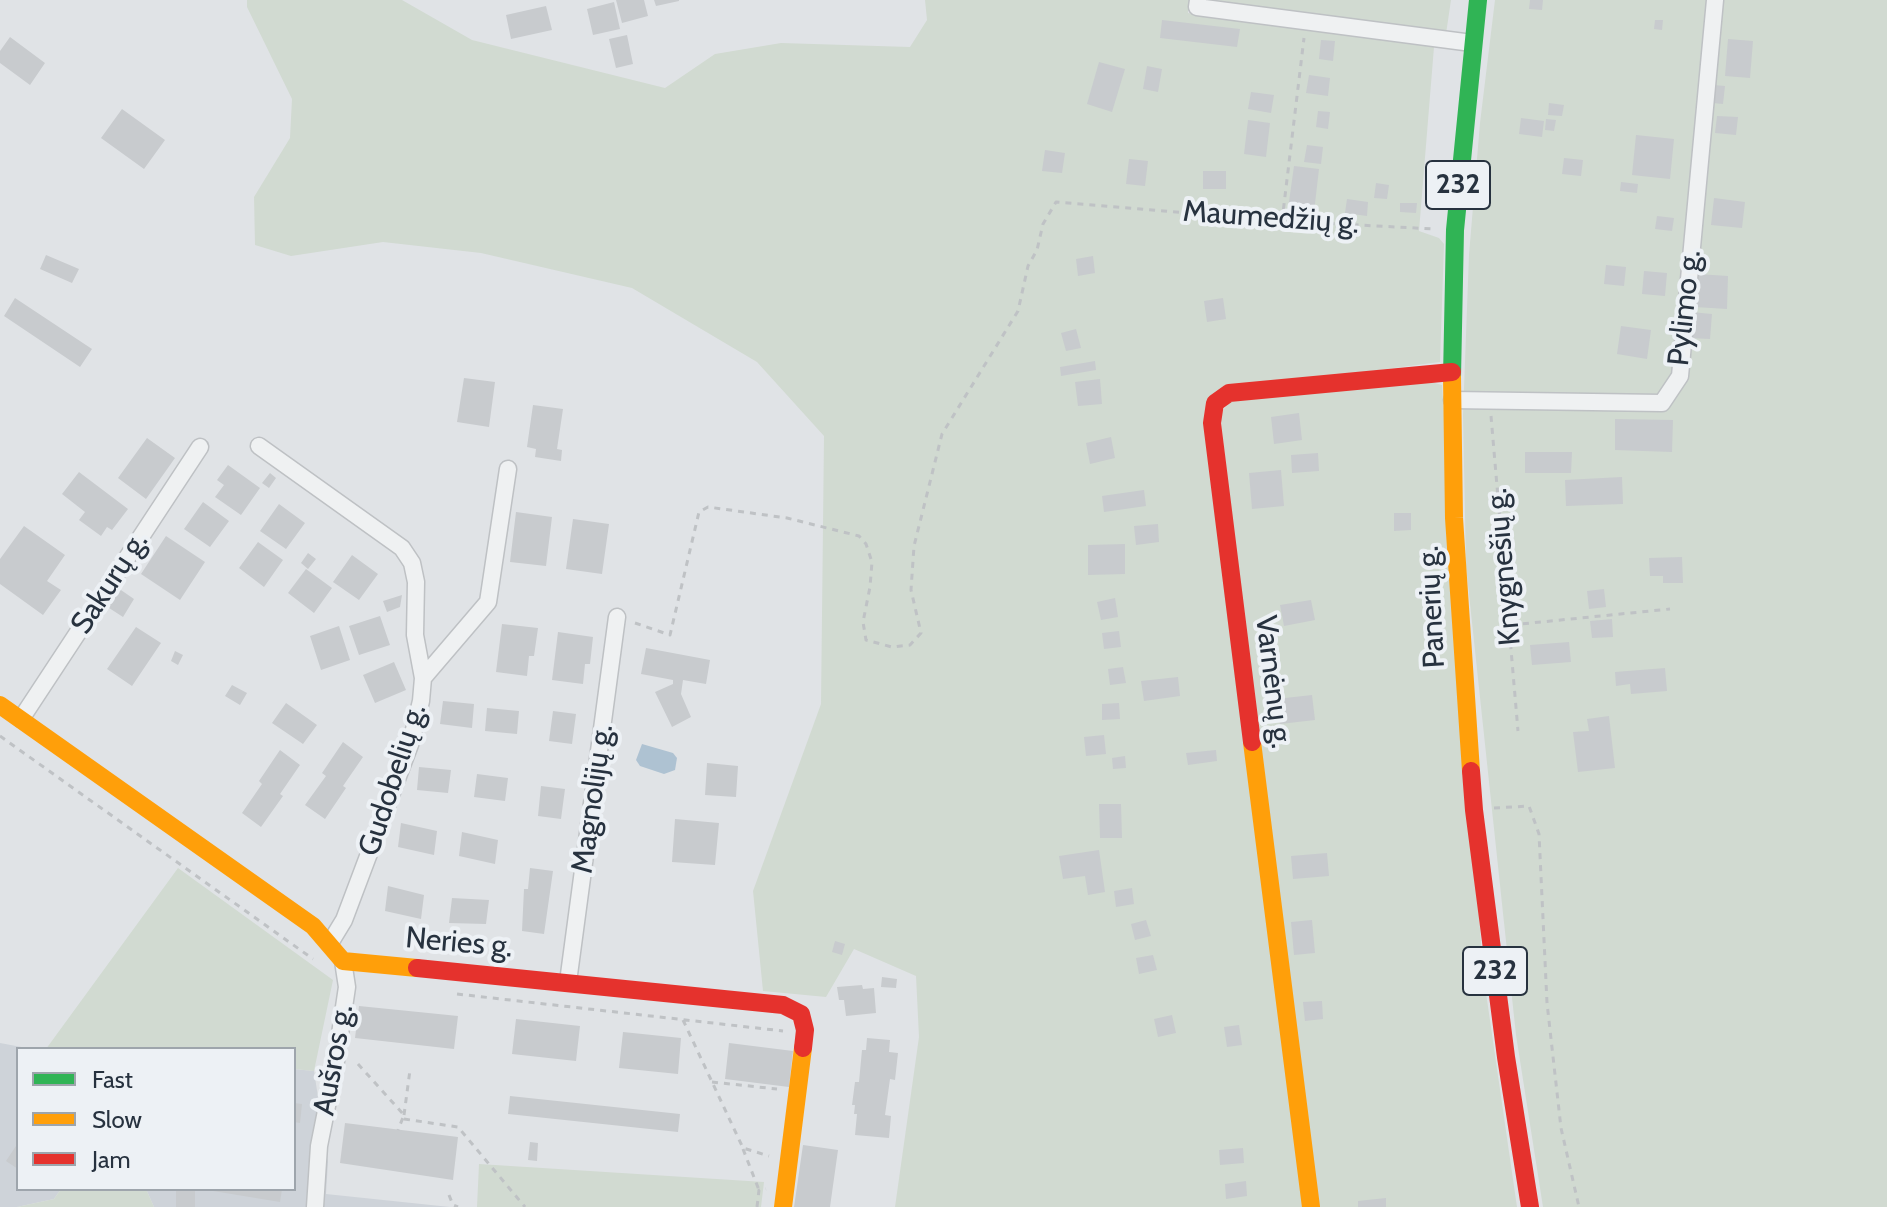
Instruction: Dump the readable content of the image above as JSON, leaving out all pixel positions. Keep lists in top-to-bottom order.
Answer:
{
  "streets": {
    "street": [
      "232",
      "Pylimo g.",
      "Sakurų g.",
      "Panerių g.",
      "Varnėnų g.",
      "Gudobelių g.",
      "Magnolijų g.",
      "Neries g.",
      "Aušros g."
    ],
    "path": ["Maumedžių g.", "Knygnešių g."]
  },
  "crossings": [
    ["Maumedžių g.", "Panerių g."],
    ["Maumedžių g.", "Magnolijų g."],
    ["Pylimo g.", "Knygnešių g."],
    ["Pylimo g.", "Panerių g."],
    ["Panerių g.", "Varnėnų g."],
    ["Magnolijų g.", "Neries g."],
    ["Neries g.", "Aušros g."]
  ],
  "legend": ["Fast", "Slow", "Jam"]
}
